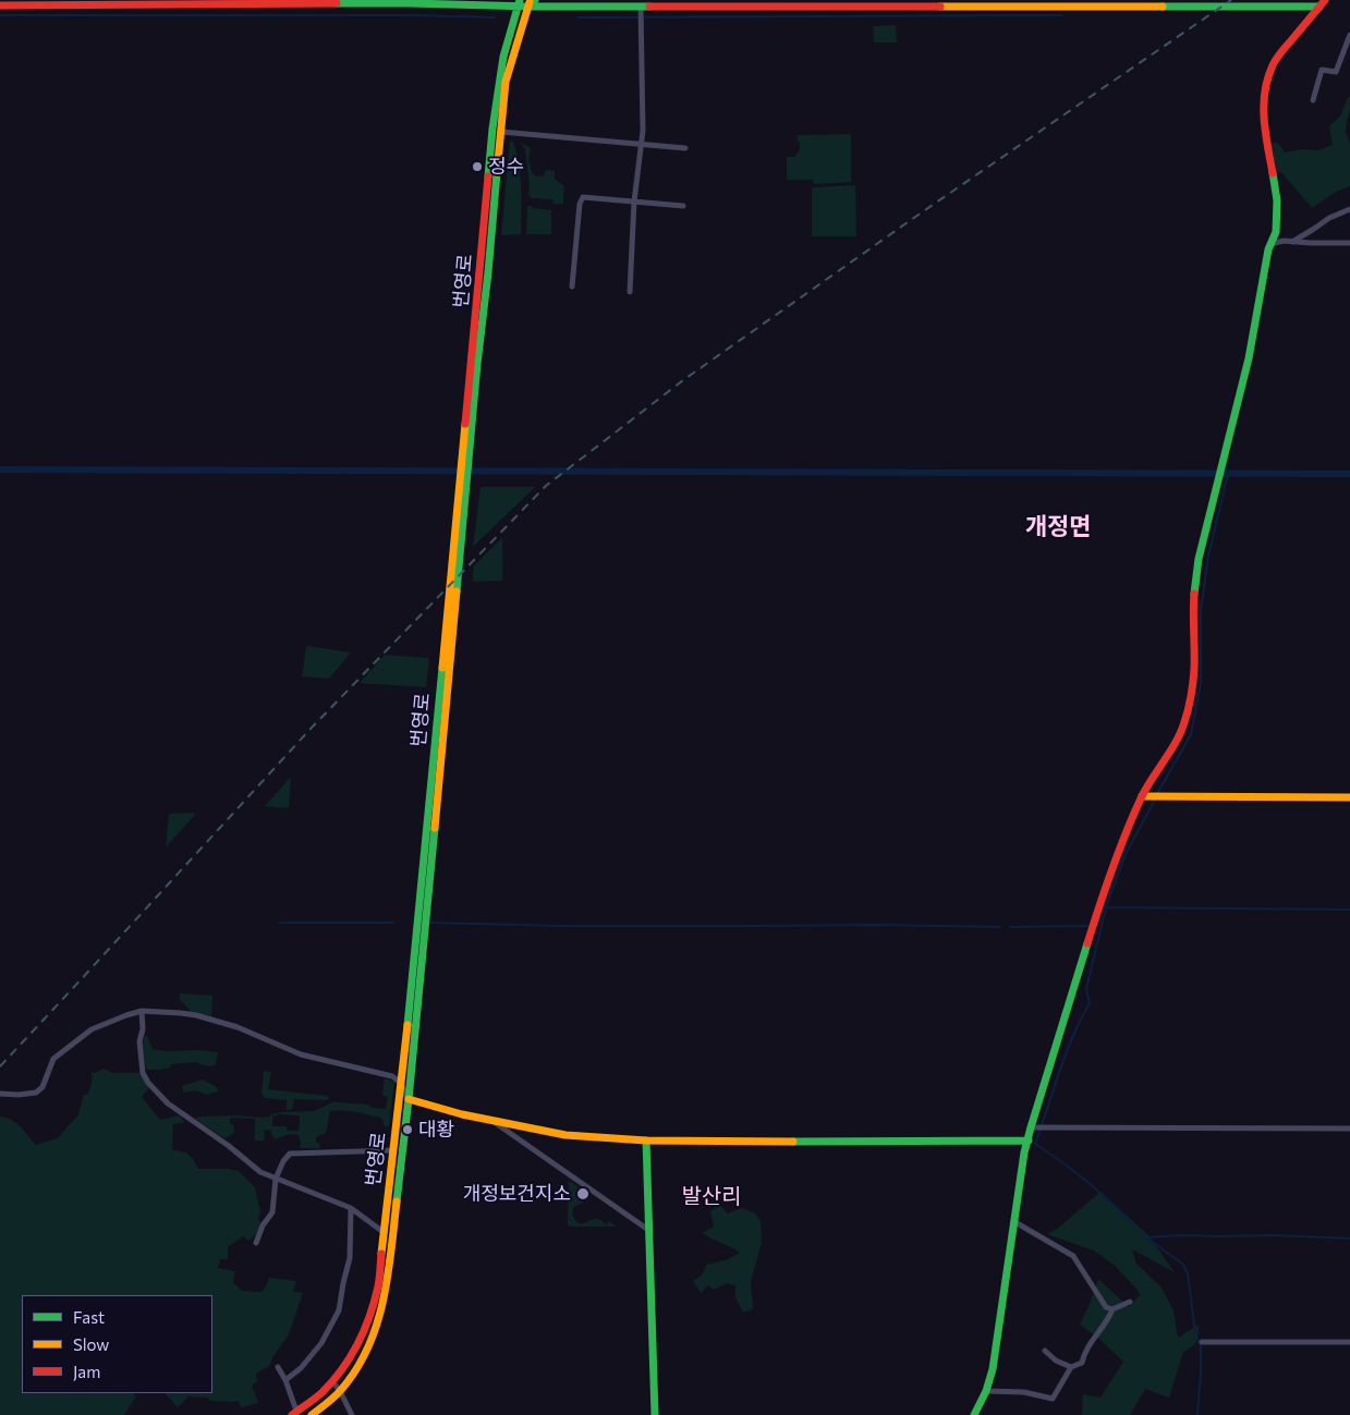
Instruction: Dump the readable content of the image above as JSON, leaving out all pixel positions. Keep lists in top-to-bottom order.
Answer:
{
  "streets": {
    "main road": ["번영로"]
  },
  "districts": ["개정면", "발산리"],
  "places": ["정수", "대황", "개정보건지소"],
  "legend": ["Fast", "Slow", "Jam"]
}
